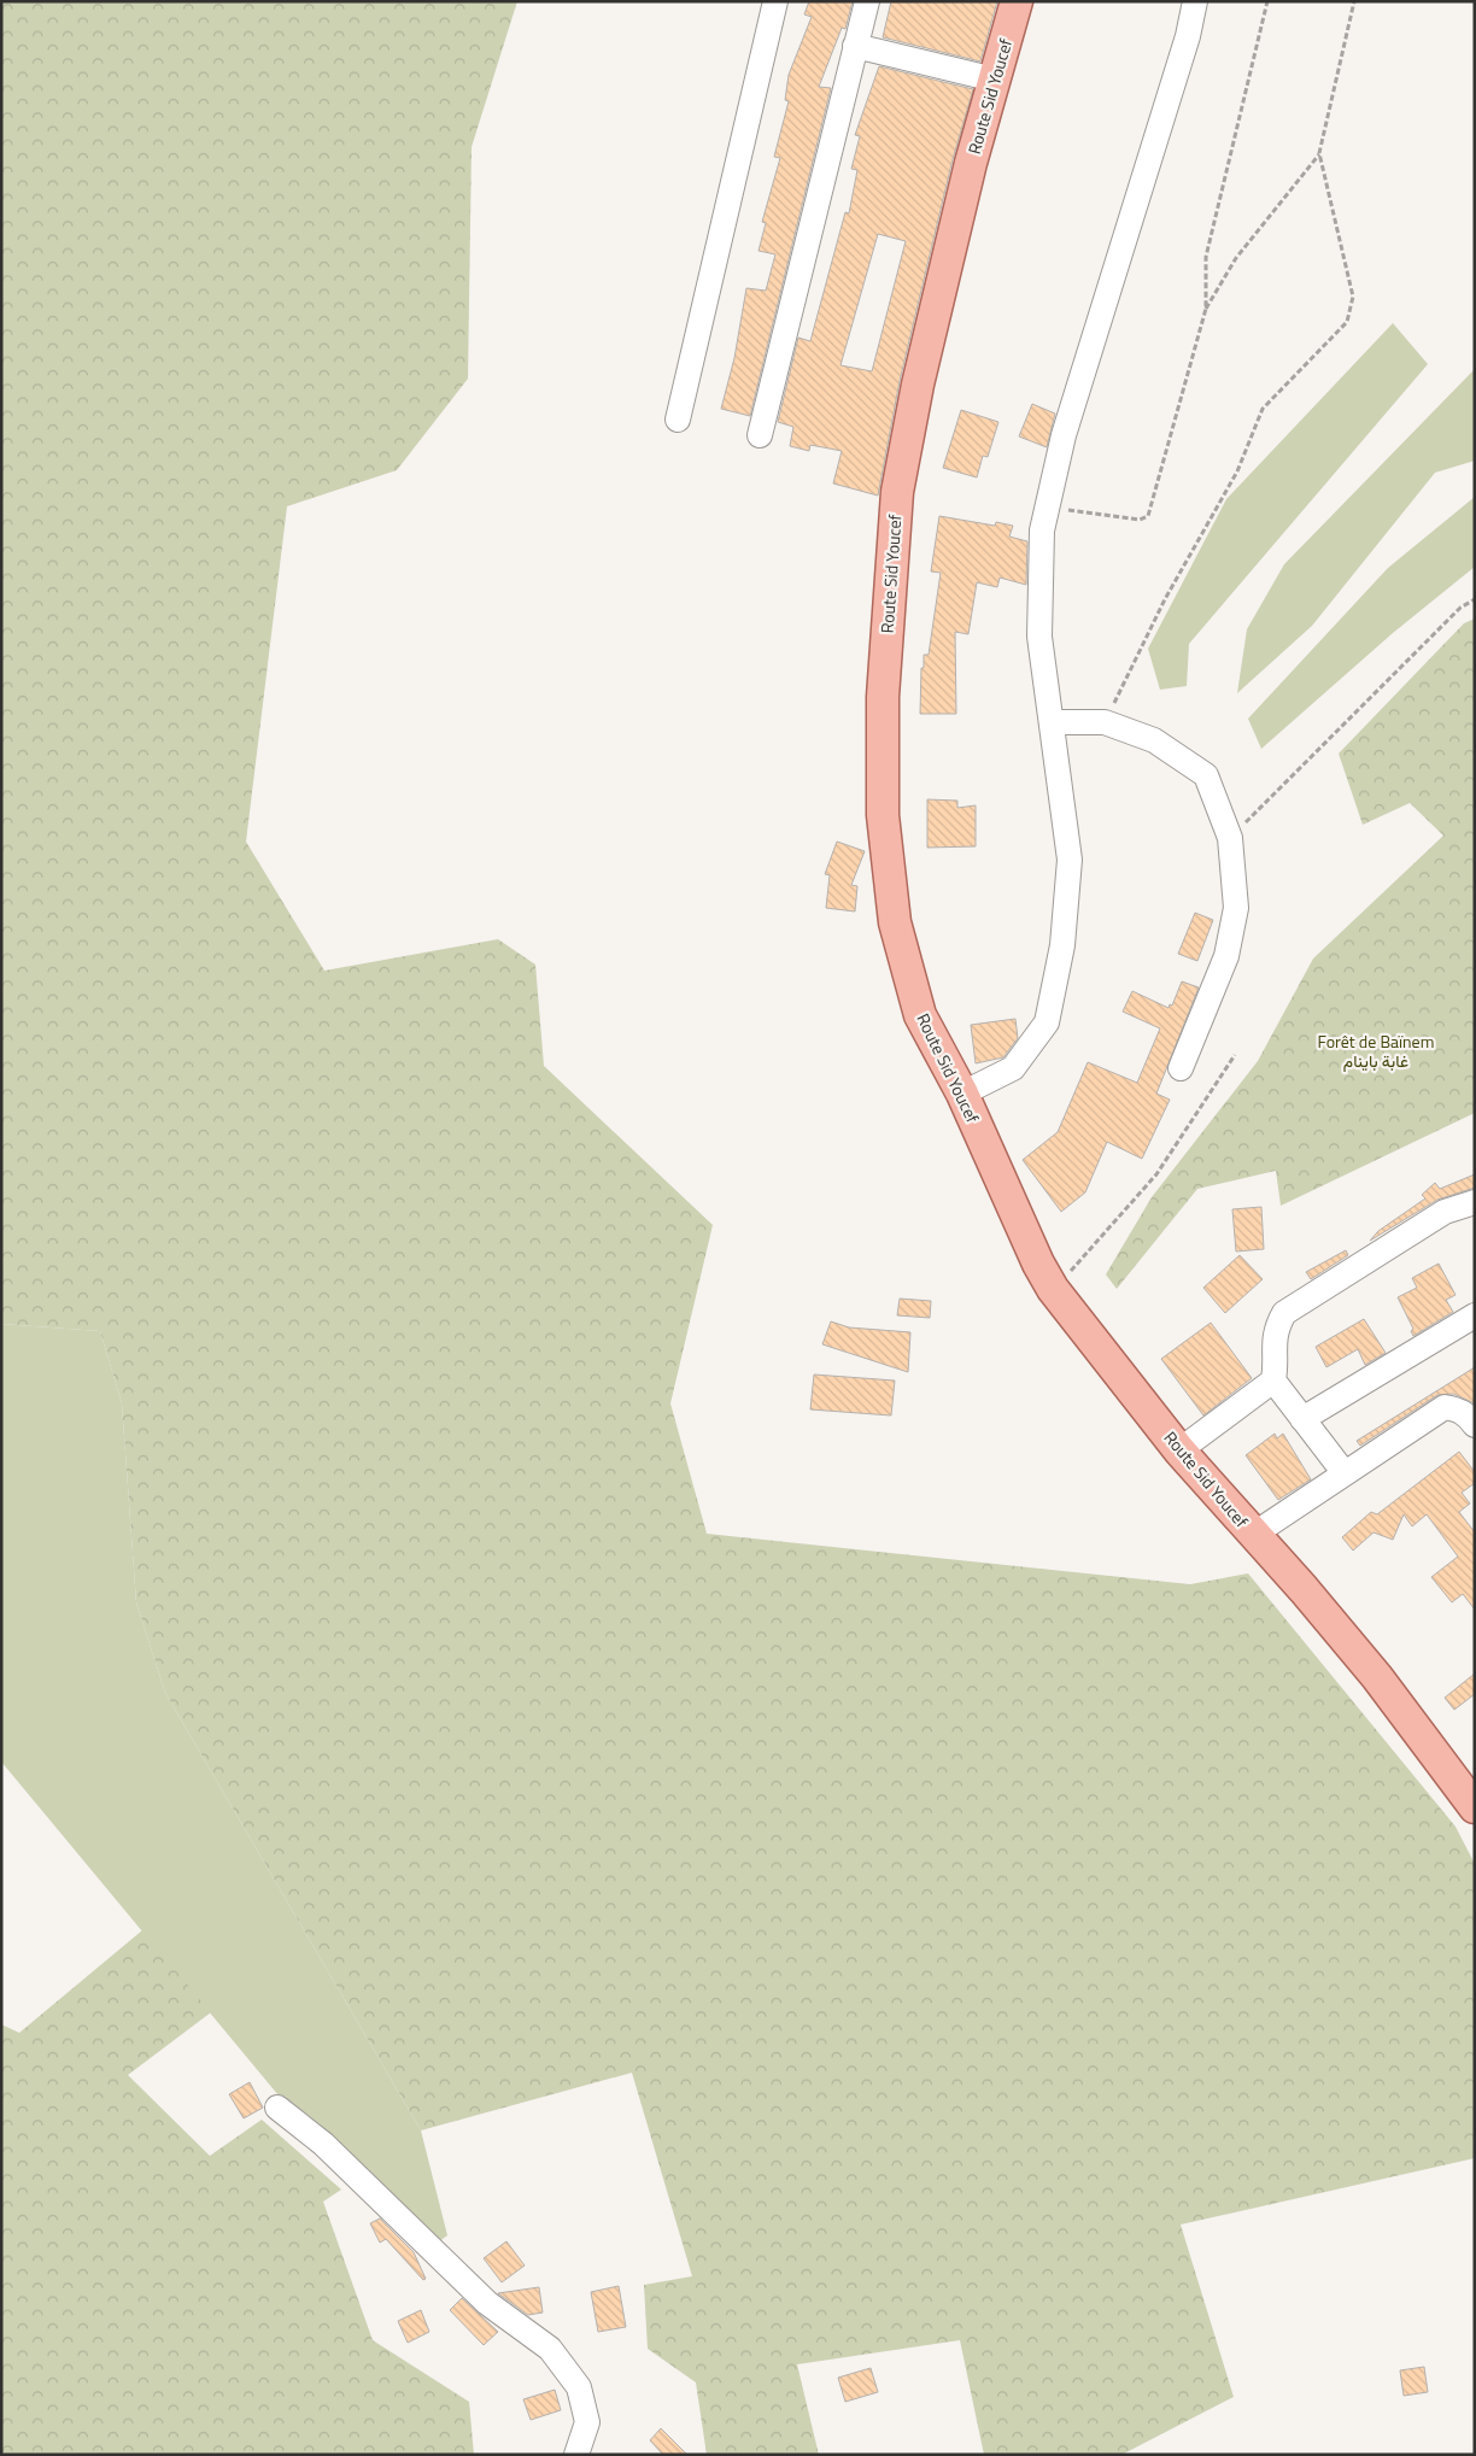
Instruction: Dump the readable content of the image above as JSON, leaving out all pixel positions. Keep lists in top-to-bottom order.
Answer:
{
  "streets": {
    "main road": ["Route Sid Youcef"]
  },
  "parks": ["Forêt de Baïnem غابة باينام"]
}
